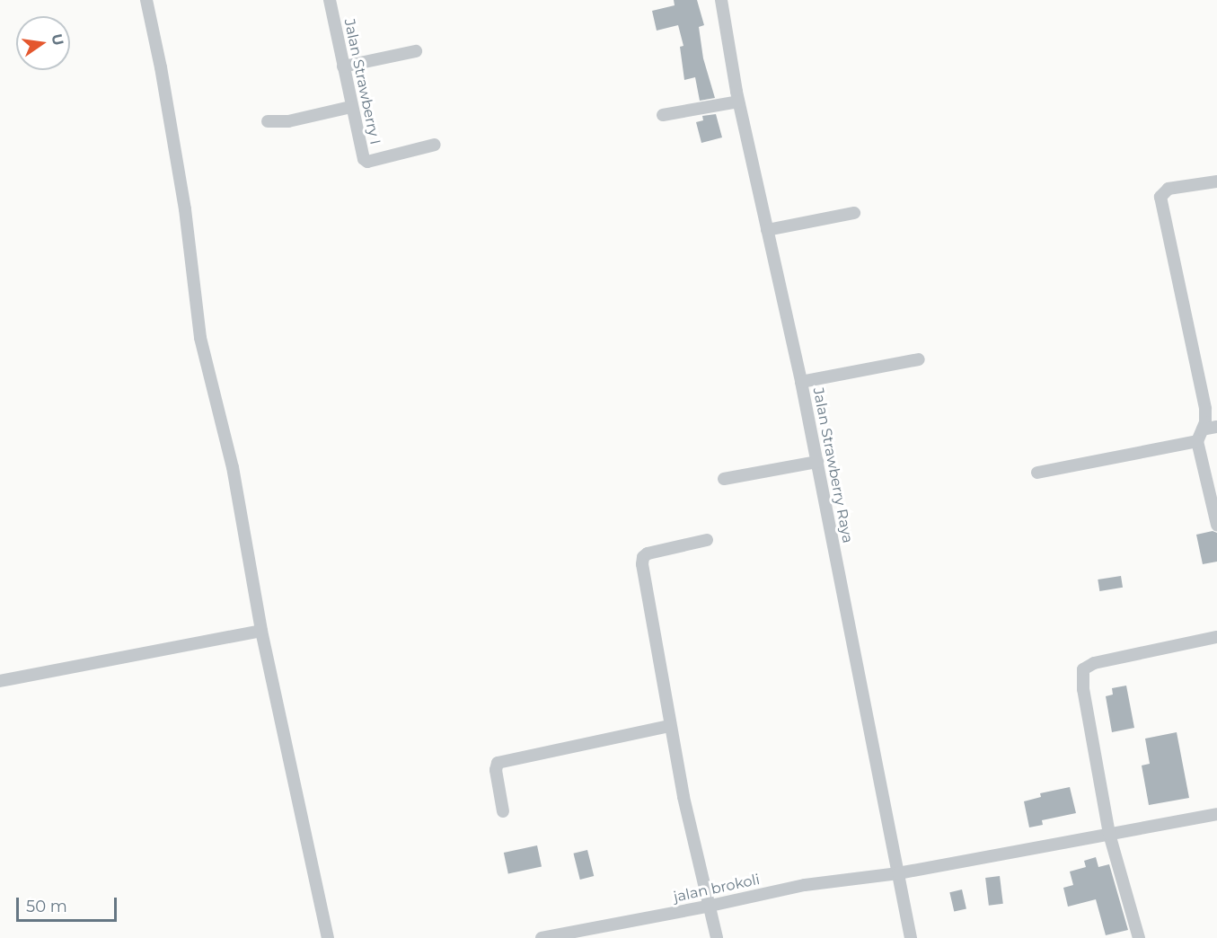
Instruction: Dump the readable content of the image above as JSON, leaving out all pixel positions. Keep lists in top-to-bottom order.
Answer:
{
  "streets": {
    "street": ["Jalan Strawberry I", "Jalan Strawberry Raya", "jalan brokoli"]
  },
  "crossings": [
    ["Jalan Strawberry Raya", "jalan brokoli"]
  ],
  "scale_bar": "50 m",
  "north": "right"
}
